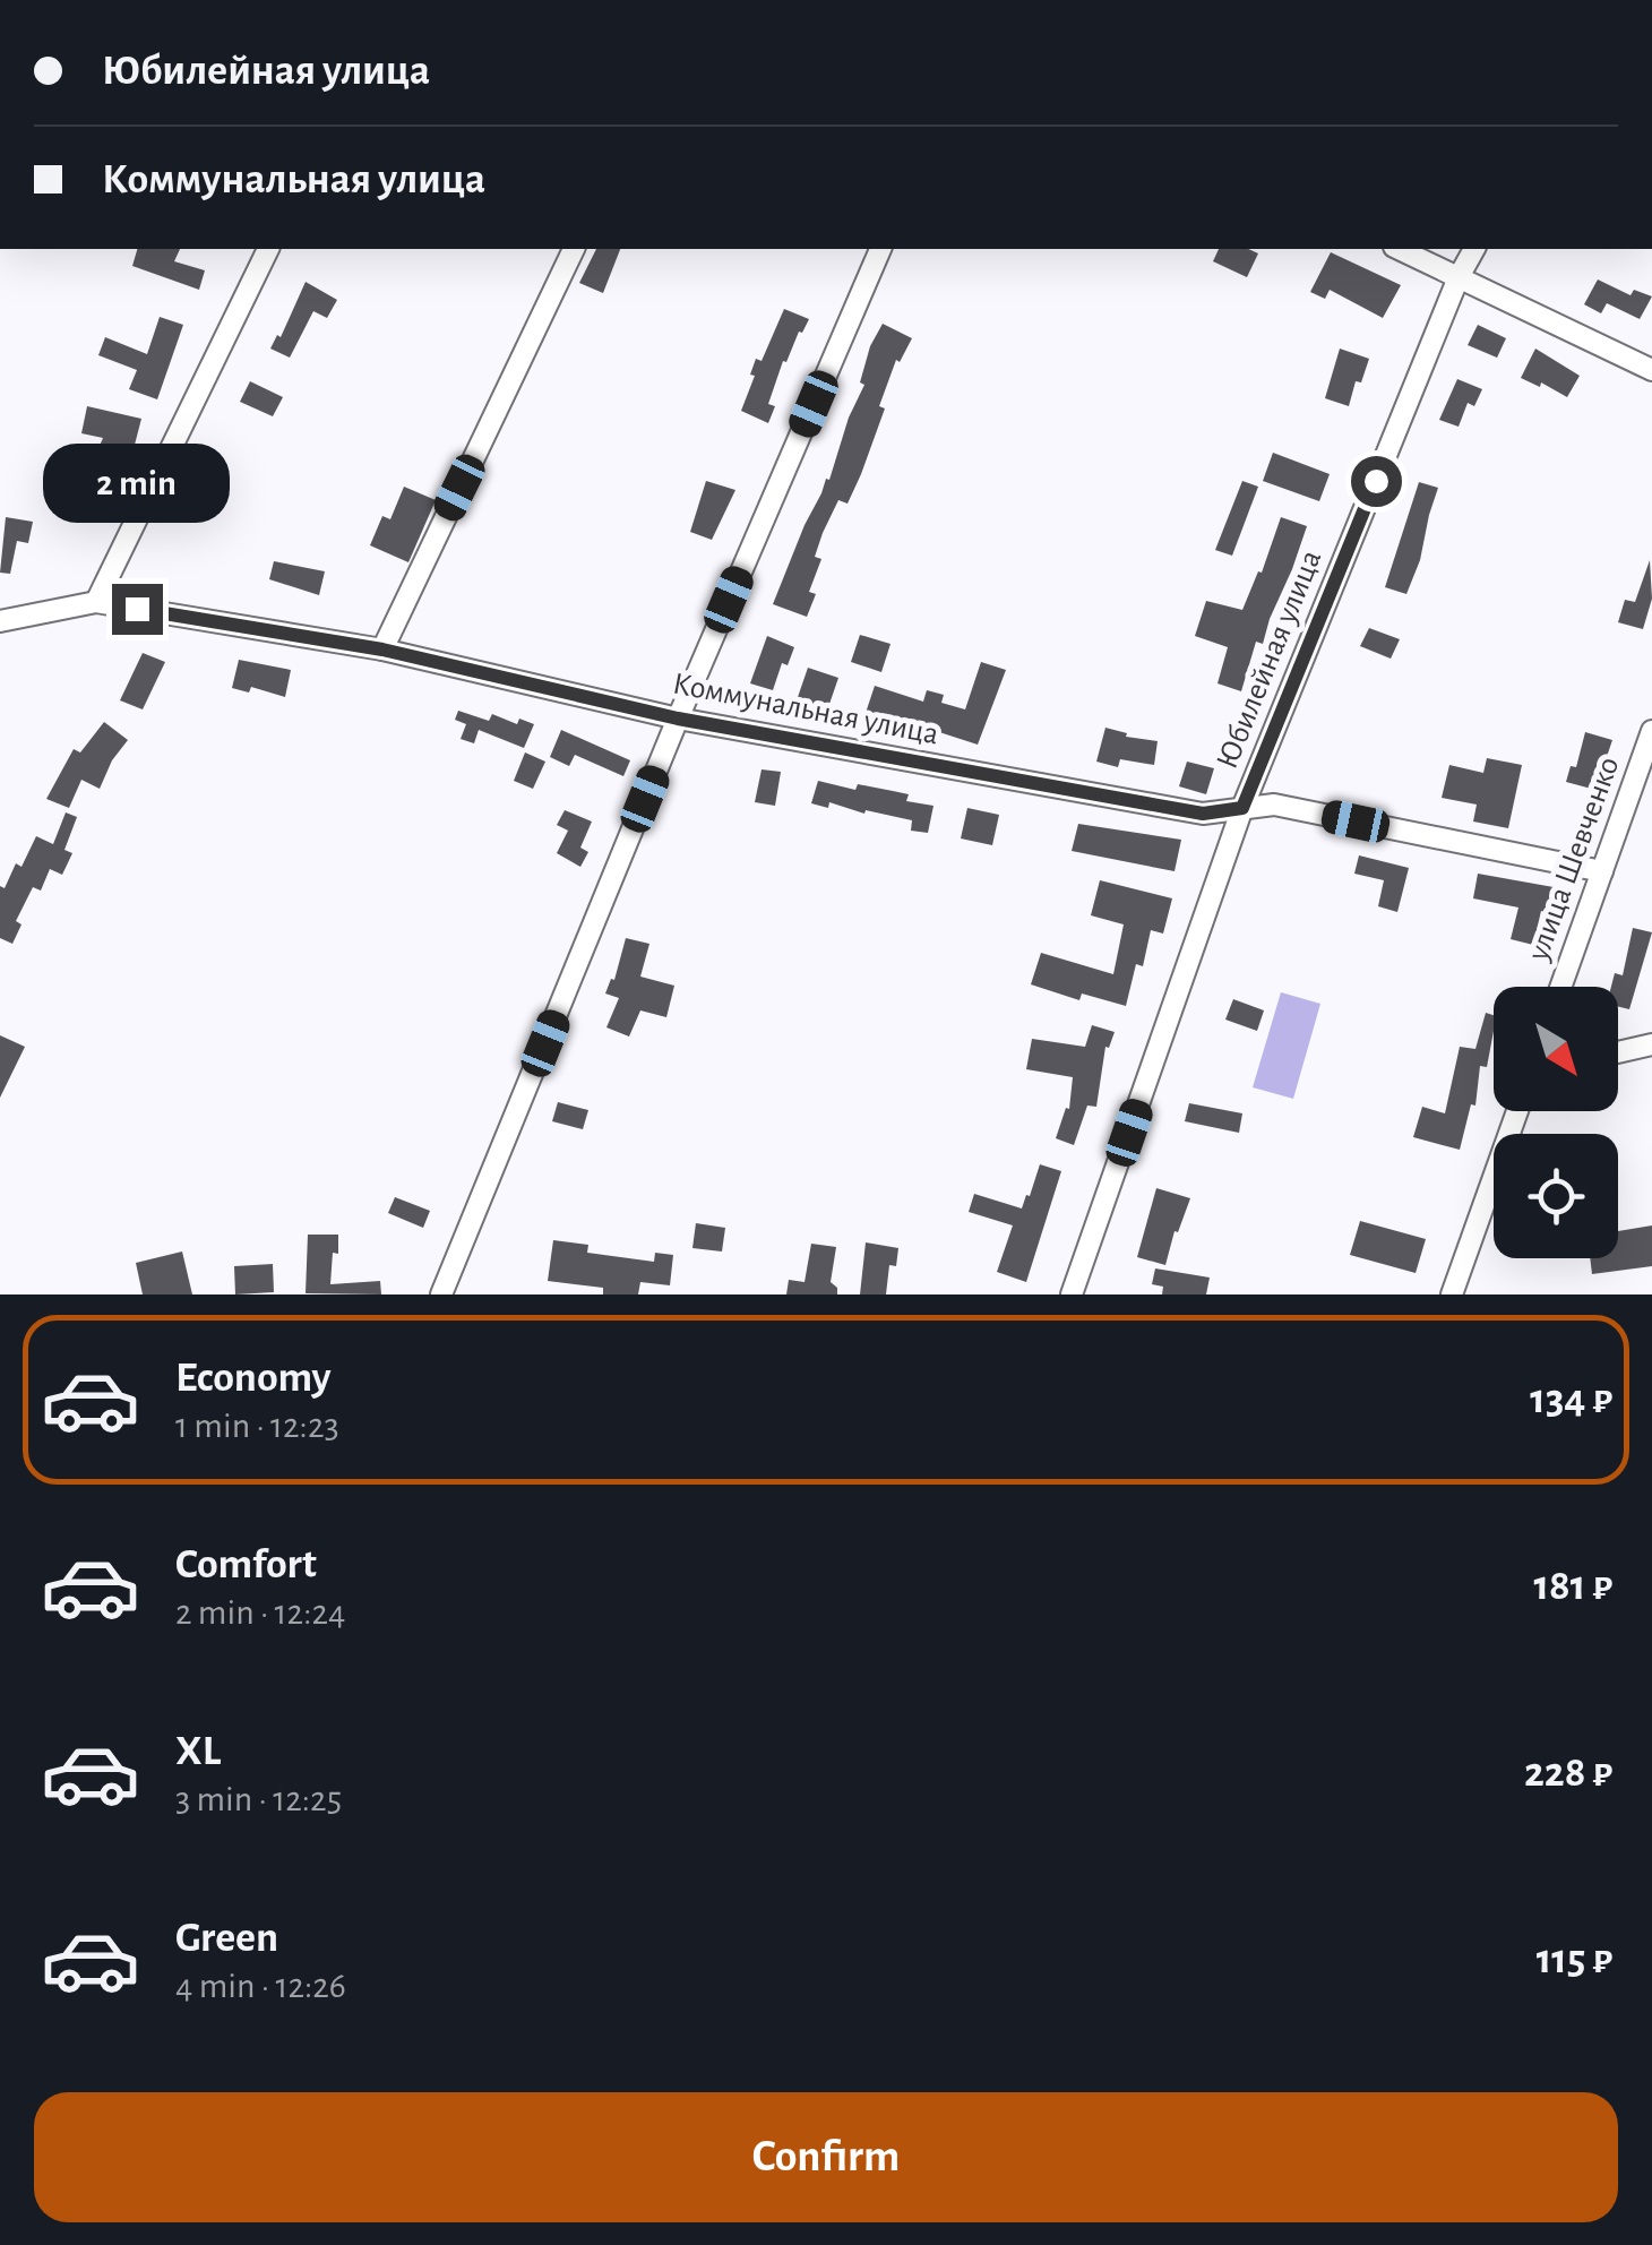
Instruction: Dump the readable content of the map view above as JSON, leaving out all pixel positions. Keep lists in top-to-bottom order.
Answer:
{
  "streets": {
    "street": ["Юбилейная улица", "Коммунальная улица", "улица Шевченко"]
  },
  "crossings": [
    ["Юбилейная улица", "Коммунальная улица"],
    ["Коммунальная улица", "улица Шевченко"]
  ],
  "north": "bottom right",
  "page": {
    "banner": ["Юбилейная улица", "Коммунальная улица"],
    "bubble": "2 min",
    "list": [
      {
        "name": "Economy",
        "note": "1 min · 12:23",
        "value": "134 ₽"
      },
      {
        "name": "Comfort",
        "note": "2 min · 12:24",
        "value": "181 ₽"
      },
      {
        "name": "XL",
        "note": "3 min · 12:25",
        "value": "228 ₽"
      },
      {
        "name": "Green",
        "note": "4 min · 12:26",
        "value": "115 ₽"
      }
    ],
    "buttons": "Confirm"
  }
}
